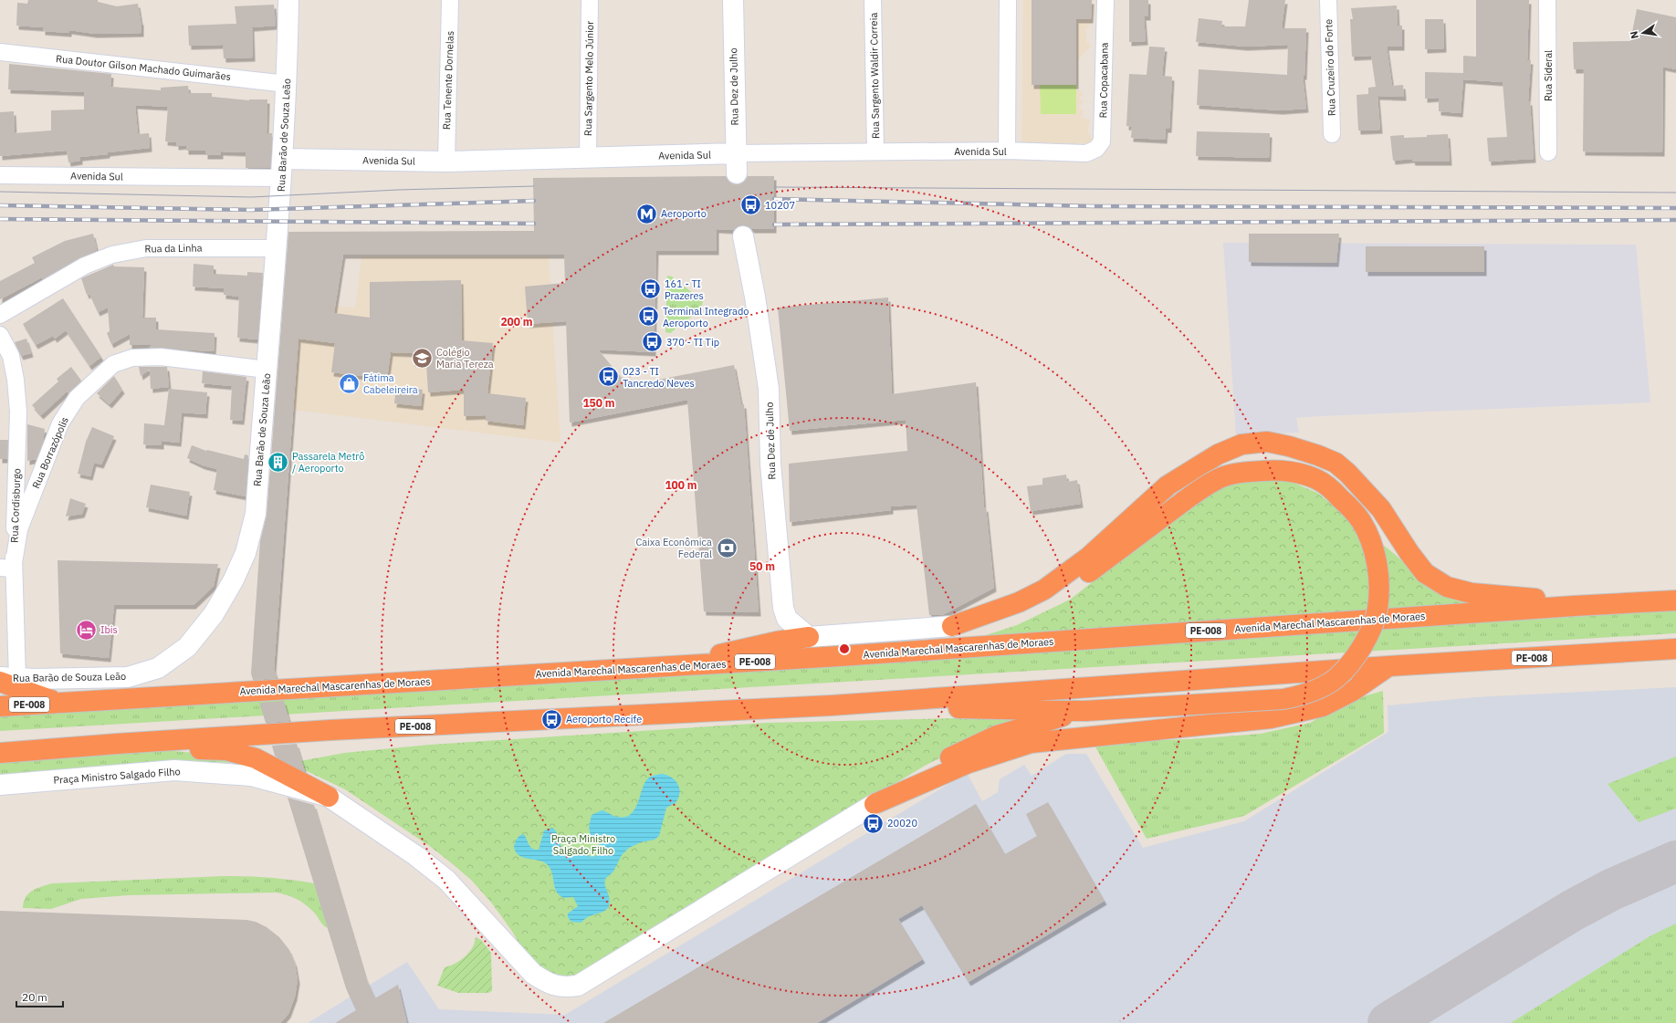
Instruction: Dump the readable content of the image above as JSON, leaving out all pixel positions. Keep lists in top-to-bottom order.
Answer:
{
  "streets": {
    "highway": ["Avenida Marechal Mascarenhas de Moraes", "PE-008"],
    "main road": [
      "Rua Dez de Julho",
      "Rua Barão de Souza Leão",
      "Avenida Sul",
      "Praça Ministro Salgado Filho"
    ],
    "street": [
      "Rua Doutor Gilson Machado Guimarães",
      "Rua Cruzeiro do Forte",
      "Rua Sargento Waldir Correia",
      "Rua Sideral",
      "Rua Sargento Melo Júnior",
      "Rua Tenente Dornelas",
      "Rua Copacabana",
      "Rua da Linha",
      "Rua Borrazópolis",
      "Rua Cordisburgo"
    ]
  },
  "crossings": [
    ["Rua Doutor Gilson Machado Guimarães", "Rua Barão de Souza Leão"],
    ["Rua Sargento Waldir Correia", "Avenida Sul"],
    ["Rua Sargento Melo Júnior", "Avenida Sul"],
    ["Rua Tenente Dornelas", "Avenida Sul"],
    ["Rua Copacabana", "Avenida Sul"],
    ["Rua Dez de Julho", "Avenida Sul"],
    ["Rua Barão de Souza Leão", "Avenida Sul"],
    ["Rua Barão de Souza Leão", "Rua da Linha"],
    ["Rua Barão de Souza Leão", "Rua Borrazópolis"],
    ["Rua Barão de Souza Leão", "Rua Cordisburgo"],
    ["Rua Borrazópolis", "Rua Cordisburgo"]
  ],
  "parks": ["Praça Ministro Salgado Filho"],
  "places": {
    "bus stop": [
      "10207",
      "161 - TI Prazeres",
      "Terminal Integrado Aeroporto",
      "370 - TI Tip",
      "023 - TI Tancredo Neves",
      "Aeroporto Recife",
      "20020"
    ],
    "metro station": ["Aeroporto"],
    "school or university": ["Colégio Maria Tereza"],
    "shop": ["Fátima Cabeleireira"],
    "building": ["Passarela Metrô / Aeroporto"],
    "bank": ["Caixa Econômica Federal"],
    "hotel": ["Ibis"]
  },
  "scale_bar": "20 m",
  "north": "left",
  "rings": [
    "200 m",
    "150 m",
    "100 m",
    "50 m"
  ]
}
